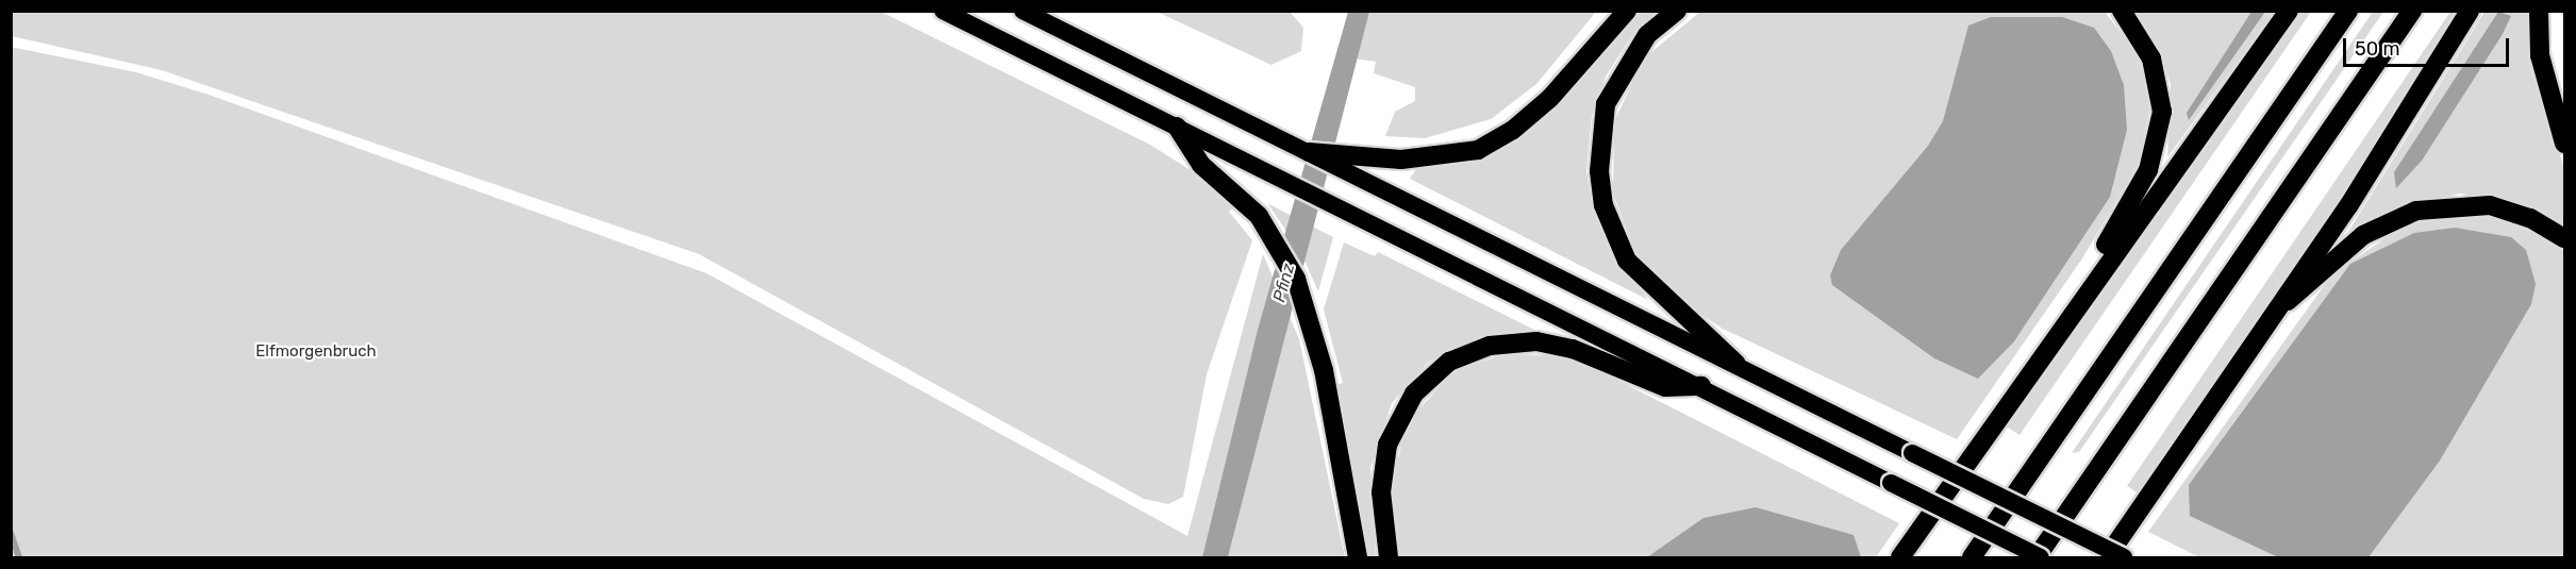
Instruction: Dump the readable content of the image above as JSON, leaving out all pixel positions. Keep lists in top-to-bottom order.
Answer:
{
  "water": ["Pfinz"],
  "parks": ["Elfmorgenbruch"],
  "scale_bar": "50 m"
}
